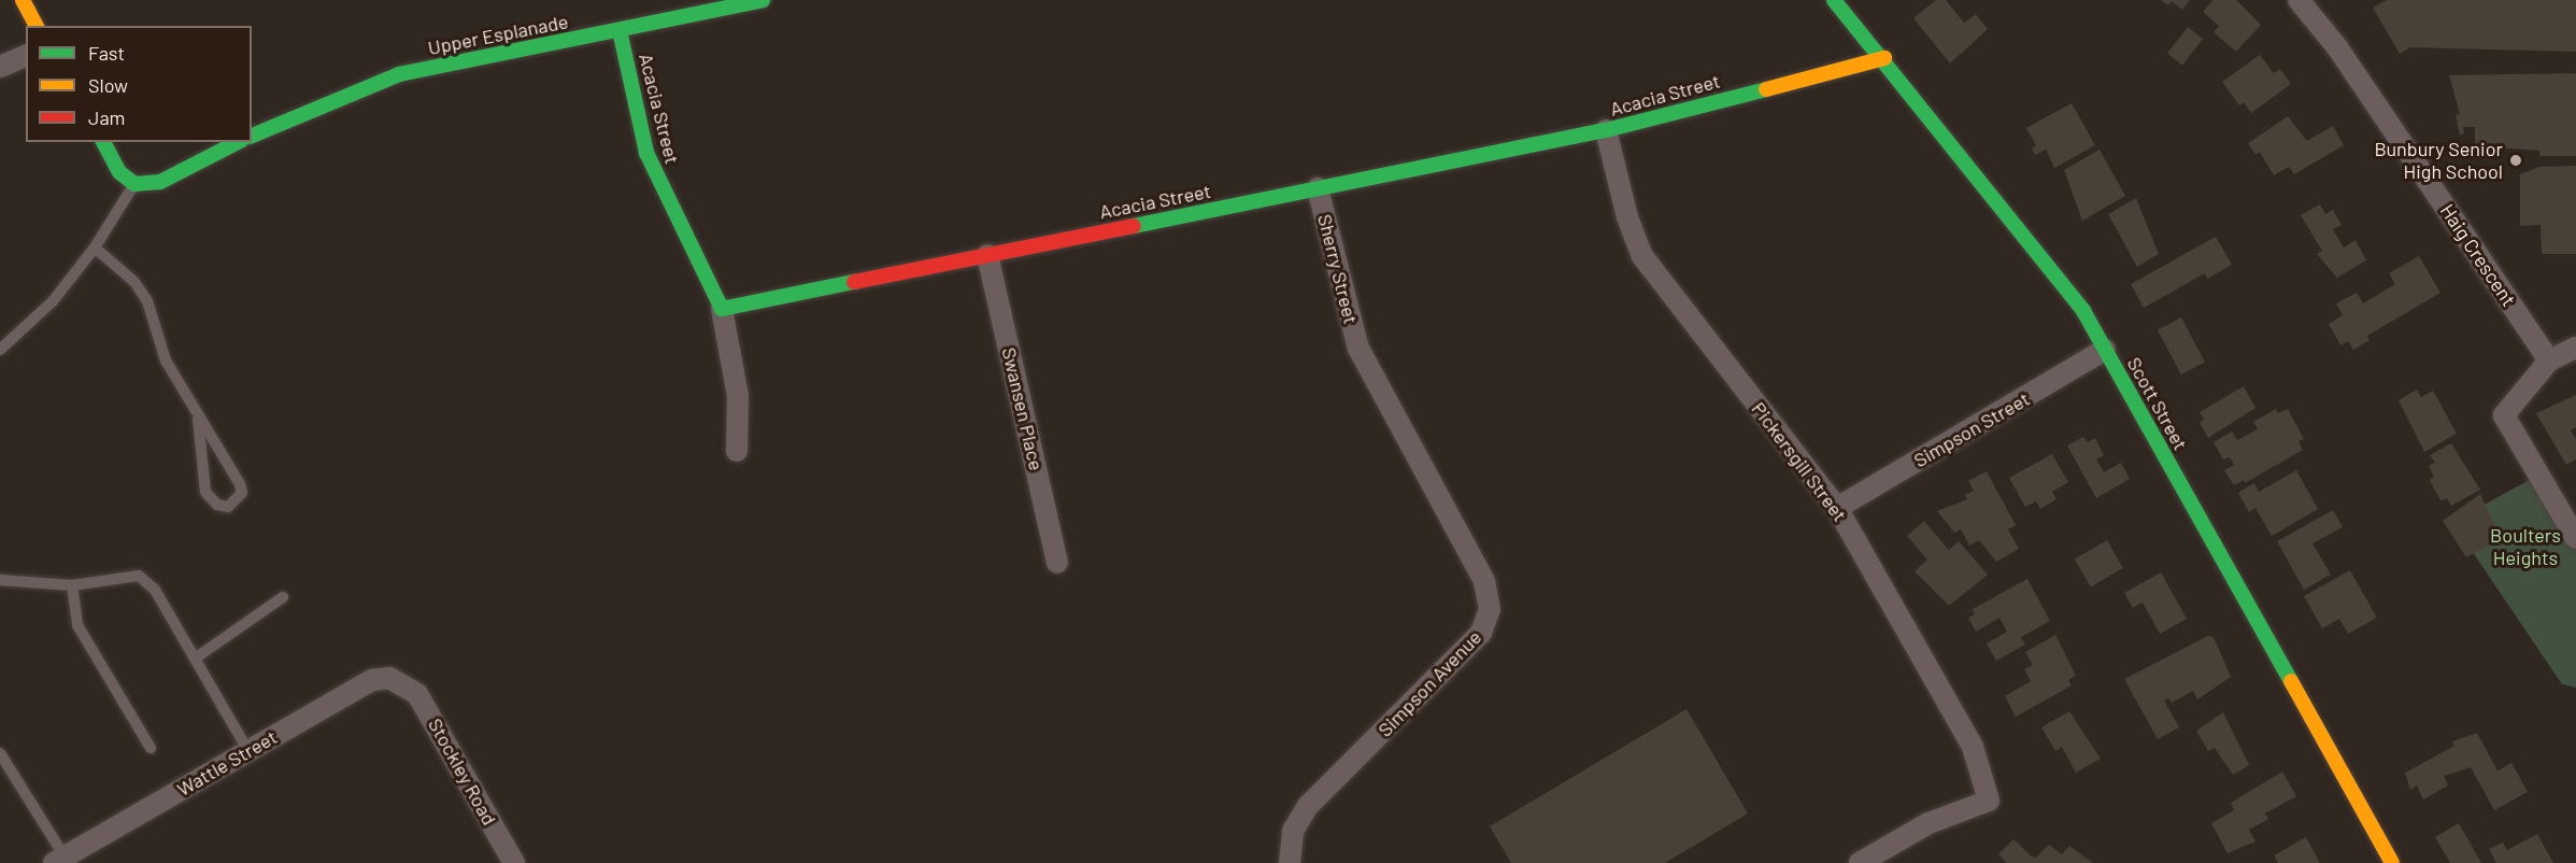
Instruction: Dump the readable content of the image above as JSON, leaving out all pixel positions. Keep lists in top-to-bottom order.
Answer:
{
  "streets": {
    "street": [
      "Upper Esplanade",
      "Acacia Street",
      "Haig Crescent",
      "Sherry Street",
      "Scott Street",
      "Swansen Place",
      "Simpson Street",
      "Pickersgill Street",
      "Simpson Avenue",
      "Wattle Street",
      "Stockley Road"
    ]
  },
  "crossings": [
    ["Upper Esplanade", "Acacia Street"],
    ["Acacia Street", "Sherry Street"],
    ["Acacia Street", "Scott Street"],
    ["Acacia Street", "Swansen Place"],
    ["Acacia Street", "Pickersgill Street"],
    ["Sherry Street", "Simpson Avenue"],
    ["Scott Street", "Simpson Street"],
    ["Simpson Street", "Pickersgill Street"],
    ["Wattle Street", "Stockley Road"]
  ],
  "parks": ["Boulters Heights"],
  "places": ["Bunbury Senior High School"],
  "legend": ["Fast", "Slow", "Jam"]
}
